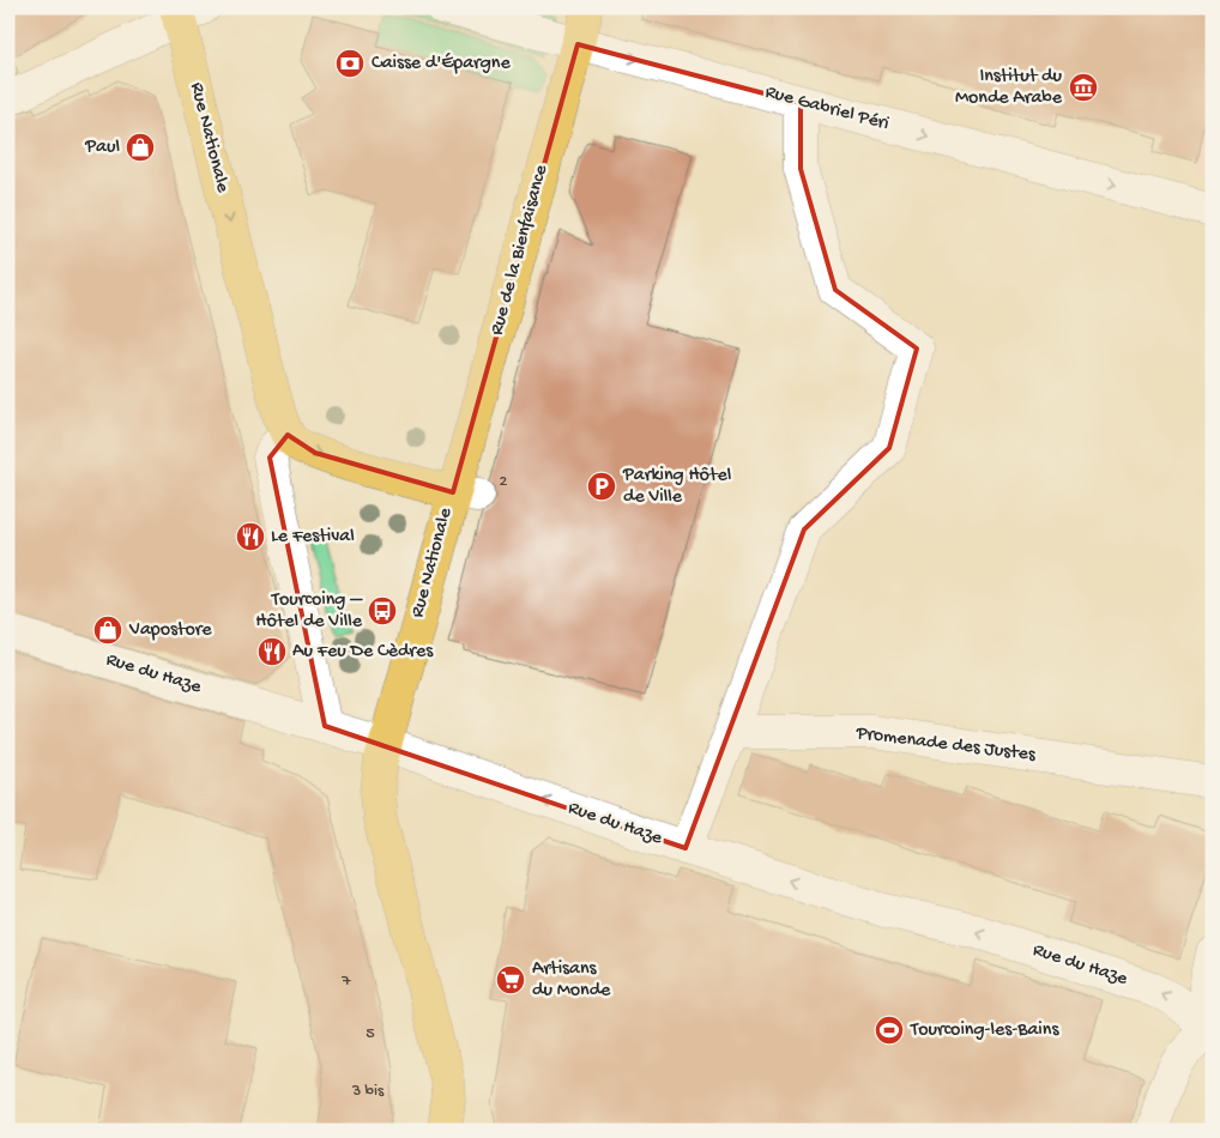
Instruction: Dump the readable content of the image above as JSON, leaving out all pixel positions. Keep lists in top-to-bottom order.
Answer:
{
  "streets": {
    "main road": ["Rue Nationale", "Rue de la Bienfaisance"],
    "street": ["Rue Gabriel Péri", "Rue du Haze", "Promenade des Justes"]
  },
  "crossings": [
    ["Rue Gabriel Péri", "Rue de la Bienfaisance"],
    ["Rue Nationale", "Rue de la Bienfaisance"],
    ["Rue Nationale", "Rue du Haze"]
  ],
  "one_way": ["Rue Gabriel Péri", "Rue Nationale", "Rue du Haze"],
  "places": {
    "bank": ["Caisse d'Épargne"],
    "museum": ["Institut du Monde Arabe"],
    "shop": ["Paul", "Vapostore"],
    "parking": ["Parking Hôtel de Ville"],
    "restaurant": ["Le Festival", "Au Feu De Cèdres"],
    "bus stop": ["Tourcoing – Hôtel de Ville"],
    "supermarket": ["Artisans du Monde"],
    "sports": ["Tourcoing-les-Bains"]
  },
  "house_numbers": [
    "2",
    "7",
    "5",
    "3 bis"
  ]
}
